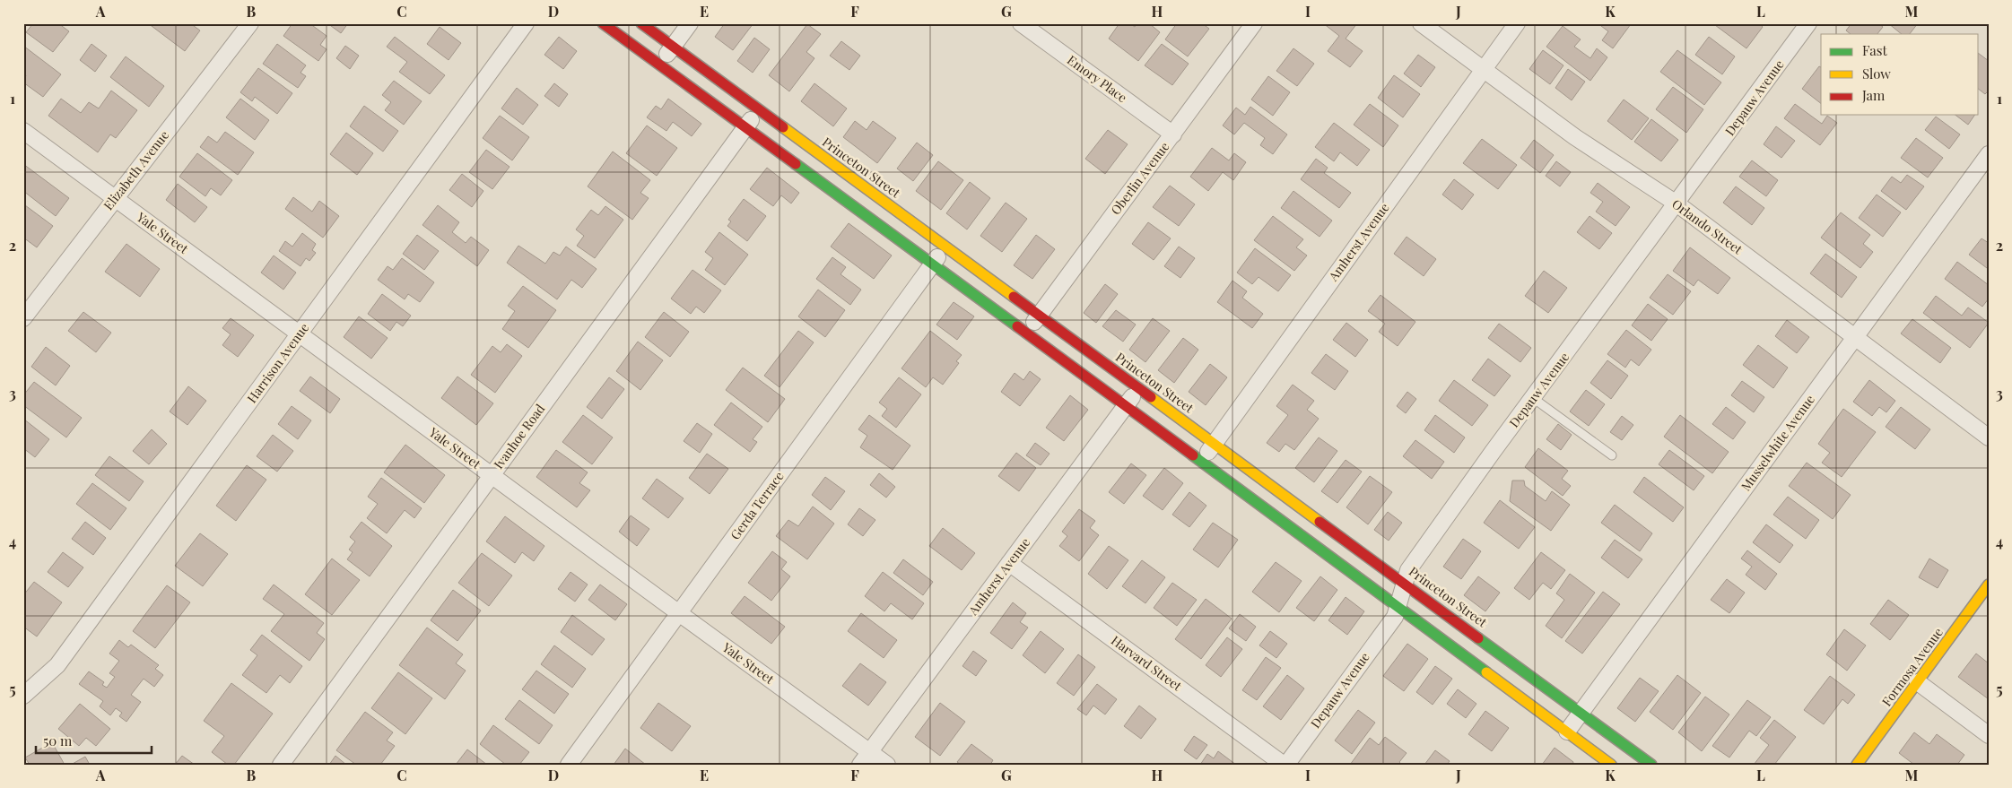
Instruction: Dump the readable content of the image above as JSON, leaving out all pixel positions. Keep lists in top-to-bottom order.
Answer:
{
  "streets": {
    "main road": ["Princeton Street", "Formosa Avenue"],
    "street": [
      "Emory Place",
      "Depauw Avenue",
      "Elizabeth Avenue",
      "Oberlin Avenue",
      "Orlando Street",
      "Yale Street",
      "Amherst Avenue",
      "Harrison Avenue",
      "Ivanhoe Road",
      "Musselwhite Avenue",
      "Gerda Terrace",
      "Harvard Street"
    ]
  },
  "crossings": [
    ["Emory Place", "Oberlin Avenue"],
    ["Depauw Avenue", "Princeton Street"],
    ["Depauw Avenue", "Orlando Street"],
    ["Depauw Avenue", "Harvard Street"],
    ["Princeton Street", "Oberlin Avenue"],
    ["Princeton Street", "Amherst Avenue"],
    ["Princeton Street", "Ivanhoe Road"],
    ["Princeton Street", "Musselwhite Avenue"],
    ["Princeton Street", "Gerda Terrace"],
    ["Elizabeth Avenue", "Yale Street"],
    ["Orlando Street", "Amherst Avenue"],
    ["Orlando Street", "Musselwhite Avenue"],
    ["Yale Street", "Amherst Avenue"],
    ["Yale Street", "Harrison Avenue"],
    ["Yale Street", "Ivanhoe Road"],
    ["Yale Street", "Gerda Terrace"],
    ["Amherst Avenue", "Harvard Street"]
  ],
  "legend": ["Fast", "Slow", "Jam"],
  "scale_bar": "50 m",
  "grid": {
    "columns": [
      "A",
      "B",
      "C",
      "D",
      "E",
      "F",
      "G",
      "H",
      "I",
      "J",
      "K",
      "L",
      "M"
    ],
    "rows": [
      "1",
      "2",
      "3",
      "4",
      "5"
    ]
  }
}
